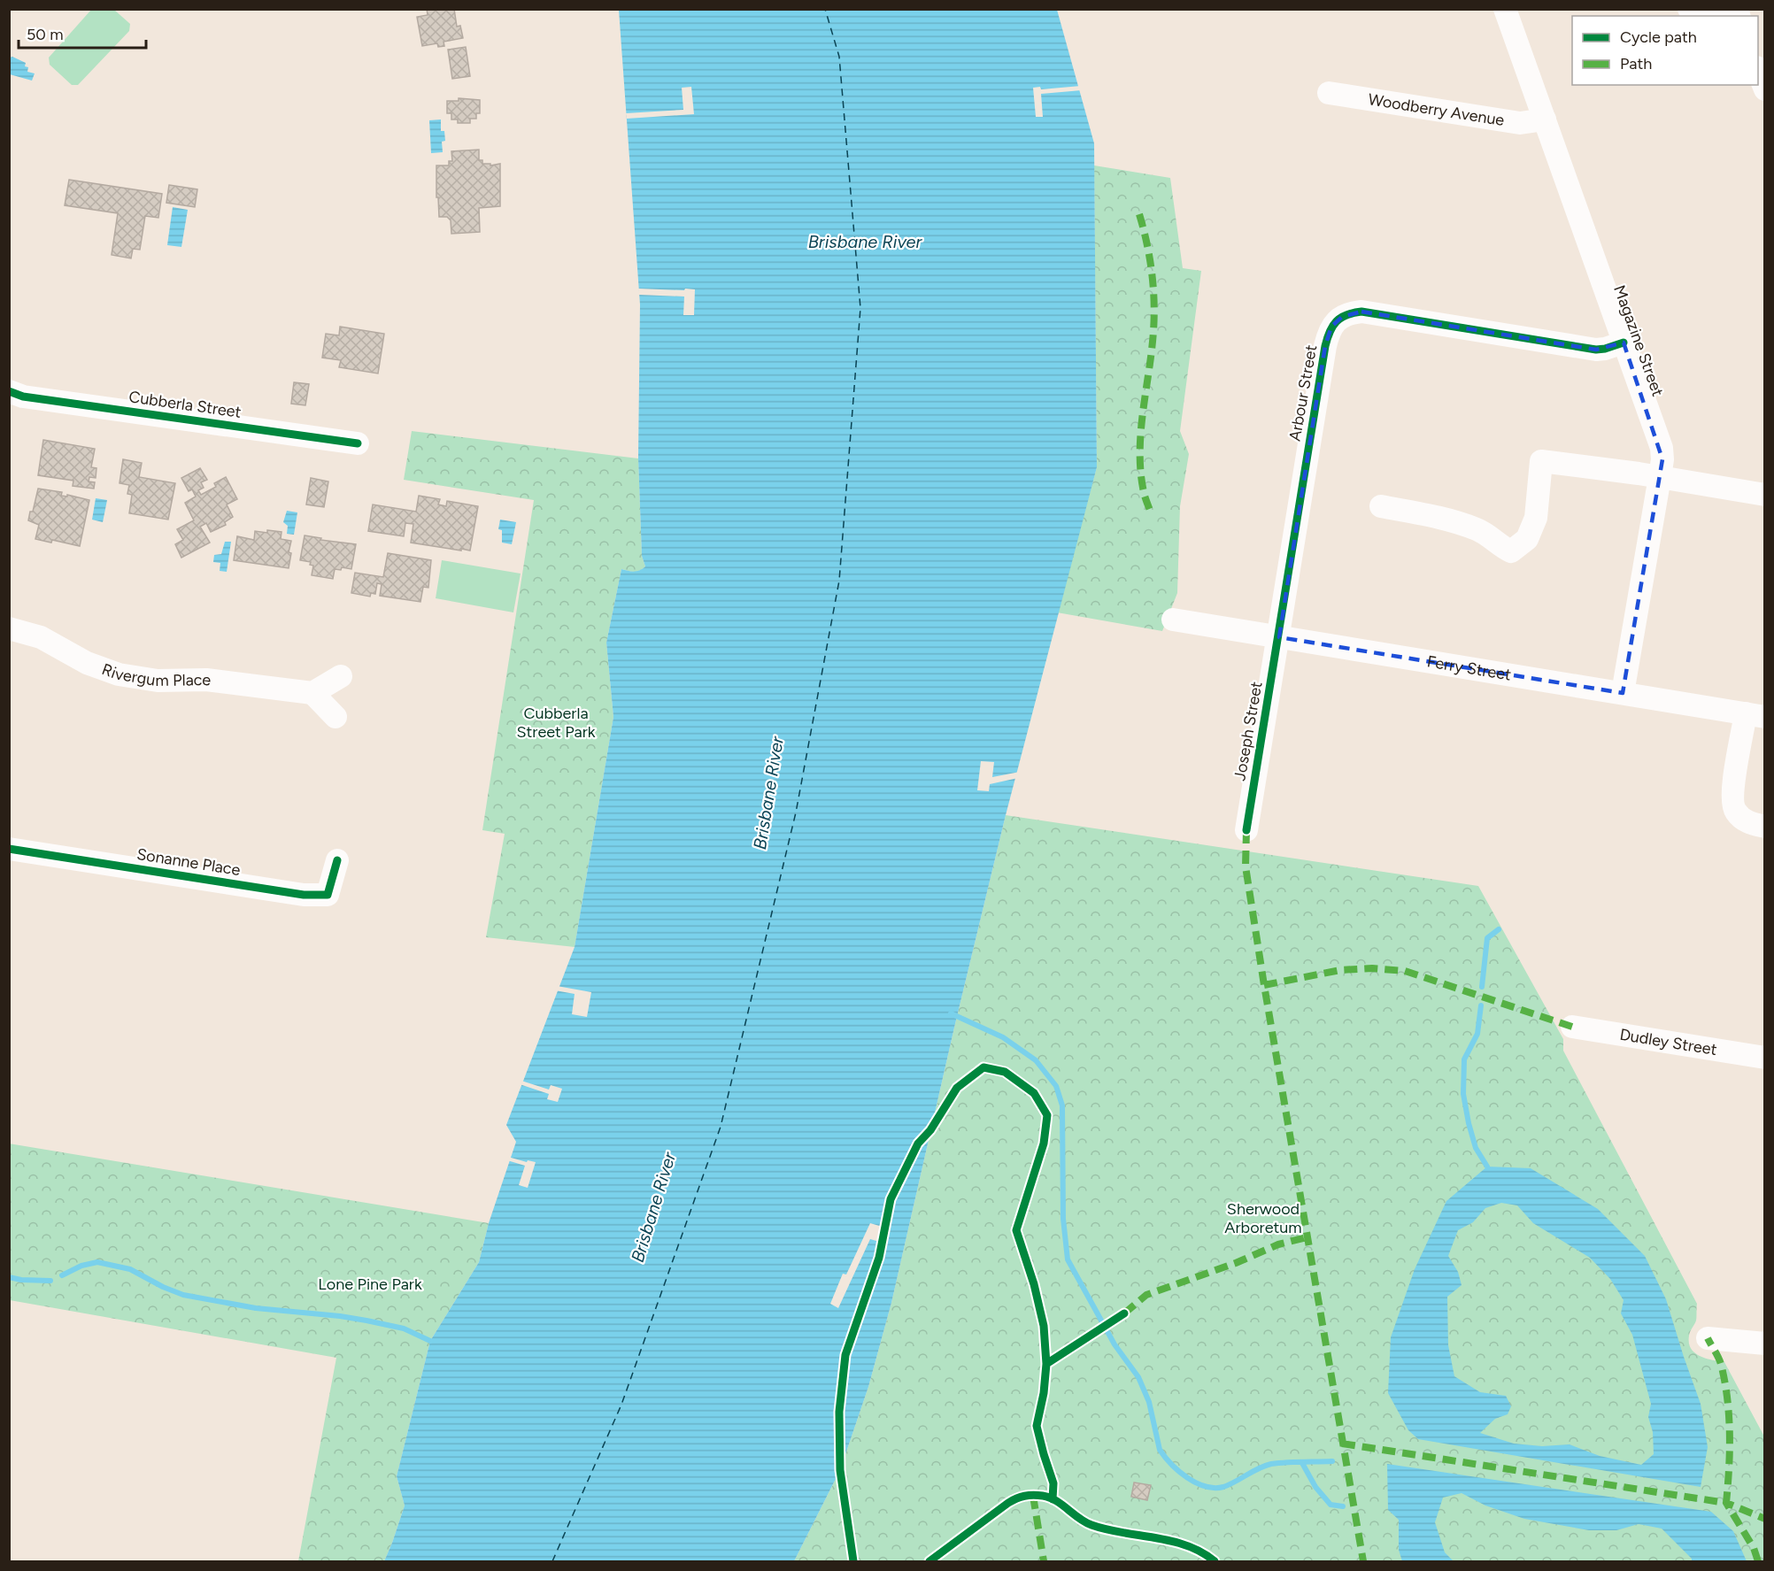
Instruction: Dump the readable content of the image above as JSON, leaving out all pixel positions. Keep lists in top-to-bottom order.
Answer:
{
  "streets": {
    "street": [
      "Woodberry Avenue",
      "Magazine Street",
      "Arbour Street",
      "Cubberla Street",
      "Ferry Street",
      "Rivergum Place",
      "Joseph Street",
      "Sonanne Place",
      "Dudley Street"
    ]
  },
  "crossings": [
    ["Woodberry Avenue", "Magazine Street"],
    ["Magazine Street", "Arbour Street"],
    ["Magazine Street", "Ferry Street"],
    ["Arbour Street", "Ferry Street"],
    ["Arbour Street", "Joseph Street"],
    ["Ferry Street", "Joseph Street"]
  ],
  "water": ["Brisbane River"],
  "parks": ["Cubberla Street Park", "Sherwood Arboretum", "Lone Pine Park"],
  "legend": ["Cycle path", "Path"],
  "scale_bar": "50 m"
}
